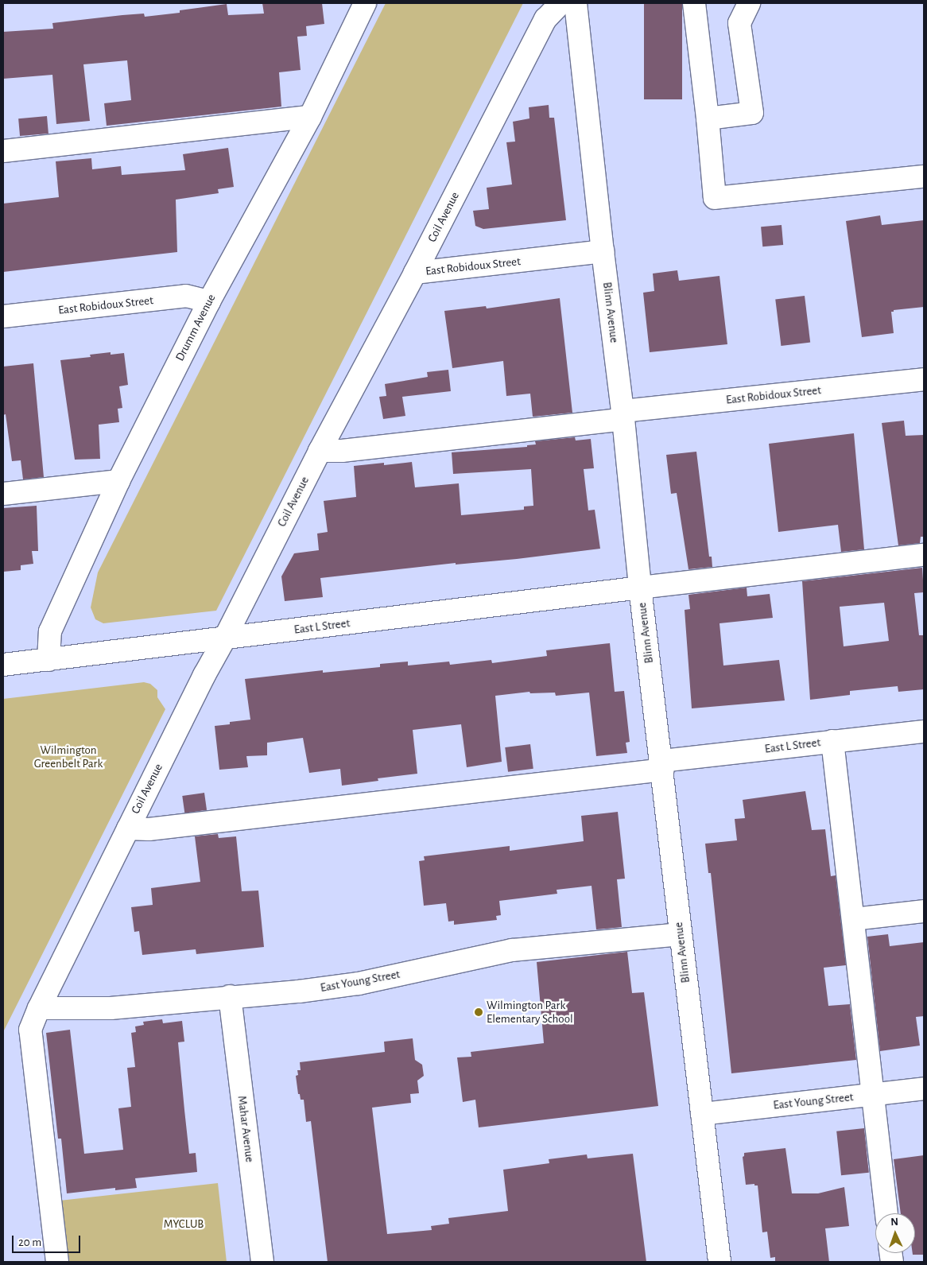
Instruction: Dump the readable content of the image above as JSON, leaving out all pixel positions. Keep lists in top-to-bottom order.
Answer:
{
  "streets": {
    "street": [
      "Coil Avenue",
      "East Robidoux Street",
      "Blinn Avenue",
      "Drumm Avenue",
      "East L Street",
      "East Young Street",
      "Mahar Avenue"
    ]
  },
  "crossings": [
    ["Coil Avenue", "East Robidoux Street"],
    ["Coil Avenue", "East L Street"],
    ["Coil Avenue", "East Young Street"],
    ["East Robidoux Street", "Blinn Avenue"],
    ["East Robidoux Street", "Drumm Avenue"],
    ["Blinn Avenue", "East L Street"],
    ["Blinn Avenue", "East Young Street"],
    ["Drumm Avenue", "East L Street"],
    ["East Young Street", "Mahar Avenue"]
  ],
  "parks": ["Wilmington Greenbelt Park", "MYCLUB"],
  "places": ["Wilmington Park Elementary School"],
  "scale_bar": "20 m",
  "north": "top"
}
